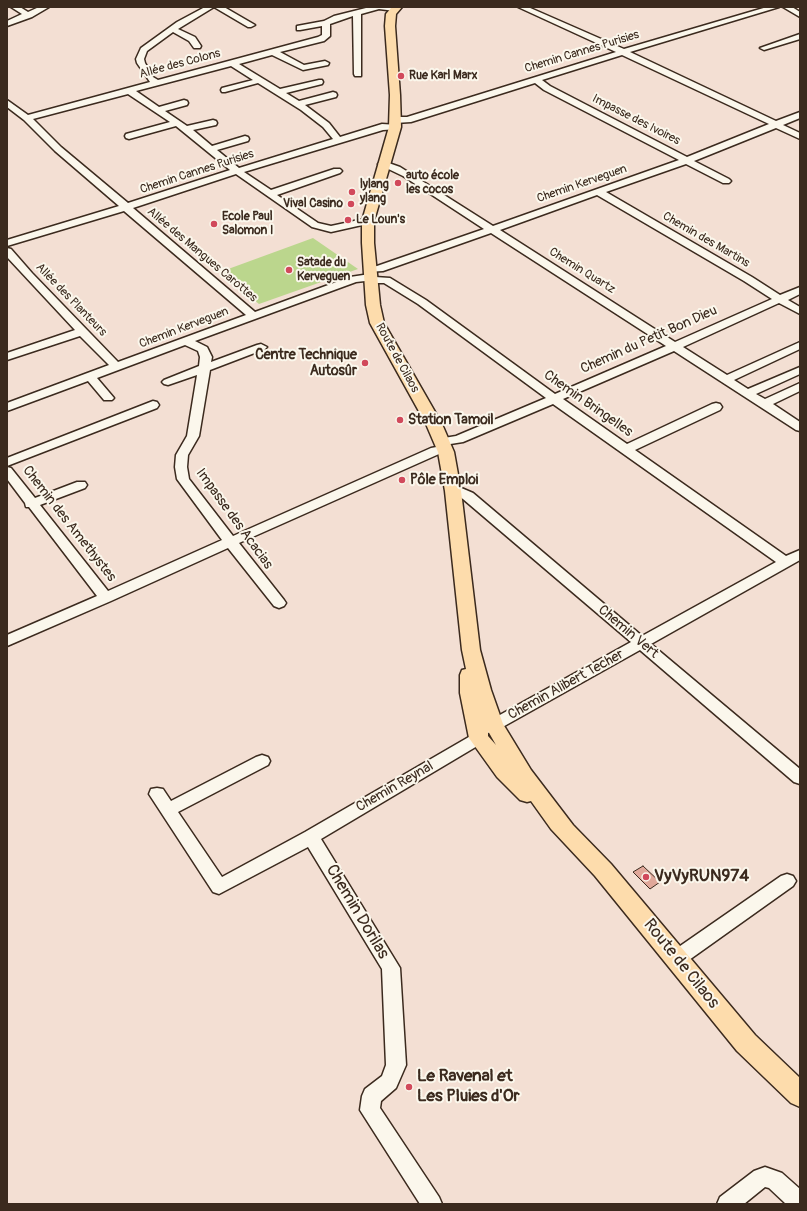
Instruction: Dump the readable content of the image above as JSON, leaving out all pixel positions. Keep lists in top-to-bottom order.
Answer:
{
  "streets": {
    "main road": ["Route de Cilaos"],
    "street": [
      "Chemin Cannes Purisies",
      "Allée des Colons",
      "Impasse des Ivoires",
      "Chemin Kerveguen",
      "Chemin des Martins",
      "Allée des Mangues Carottes",
      "Chemin Quartz",
      "Allée des Planteurs",
      "Chemin du Petit Bon Dieu",
      "Chemin Bringelles",
      "Impasse des Acacias",
      "Chemin des Amethystes",
      "Chemin Vert",
      "Chemin Alibert Techer",
      "Chemin Reynal",
      "Chemin Dorilas"
    ]
  },
  "crossings": [
    ["Chemin Cannes Purisies", "Impasse des Ivoires"],
    ["Chemin Cannes Purisies", "Allée des Mangues Carottes"],
    ["Chemin Cannes Purisies", "Route de Cilaos"],
    ["Allée des Colons", "Allée des Mangues Carottes"],
    ["Impasse des Ivoires", "Chemin Kerveguen"],
    ["Chemin Kerveguen", "Chemin des Martins"],
    ["Chemin Kerveguen", "Allée des Mangues Carottes"],
    ["Chemin Kerveguen", "Chemin Quartz"],
    ["Chemin Kerveguen", "Allée des Planteurs"],
    ["Chemin Kerveguen", "Route de Cilaos"],
    ["Chemin Kerveguen", "Chemin Bringelles"],
    ["Chemin Kerveguen", "Impasse des Acacias"],
    ["Chemin des Martins", "Chemin du Petit Bon Dieu"],
    ["Chemin Quartz", "Chemin du Petit Bon Dieu"],
    ["Chemin Quartz", "Route de Cilaos"],
    ["Chemin du Petit Bon Dieu", "Route de Cilaos"],
    ["Chemin du Petit Bon Dieu", "Chemin Bringelles"],
    ["Chemin du Petit Bon Dieu", "Impasse des Acacias"],
    ["Chemin du Petit Bon Dieu", "Chemin des Amethystes"],
    ["Route de Cilaos", "Chemin Bringelles"],
    ["Route de Cilaos", "Chemin Vert"],
    ["Route de Cilaos", "Chemin Alibert Techer"],
    ["Route de Cilaos", "Chemin Reynal"],
    ["Chemin Bringelles", "Chemin Alibert Techer"],
    ["Chemin Vert", "Chemin Alibert Techer"],
    ["Chemin Alibert Techer", "Chemin Reynal"],
    ["Chemin Reynal", "Chemin Dorilas"]
  ],
  "places": [
    "Rue Karl Marx",
    "auto école les cocos",
    "lylang ylang",
    "Vival Casino",
    "Le Loun's",
    "Ecole Paul Salomon I",
    "Satade du Kerveguen",
    "Centre Technique Autosûr",
    "Station Tamoil",
    "Pôle Emploi",
    "VyVyRUN974",
    "Le Ravenal et Les Pluies d'Or"
  ]
}
